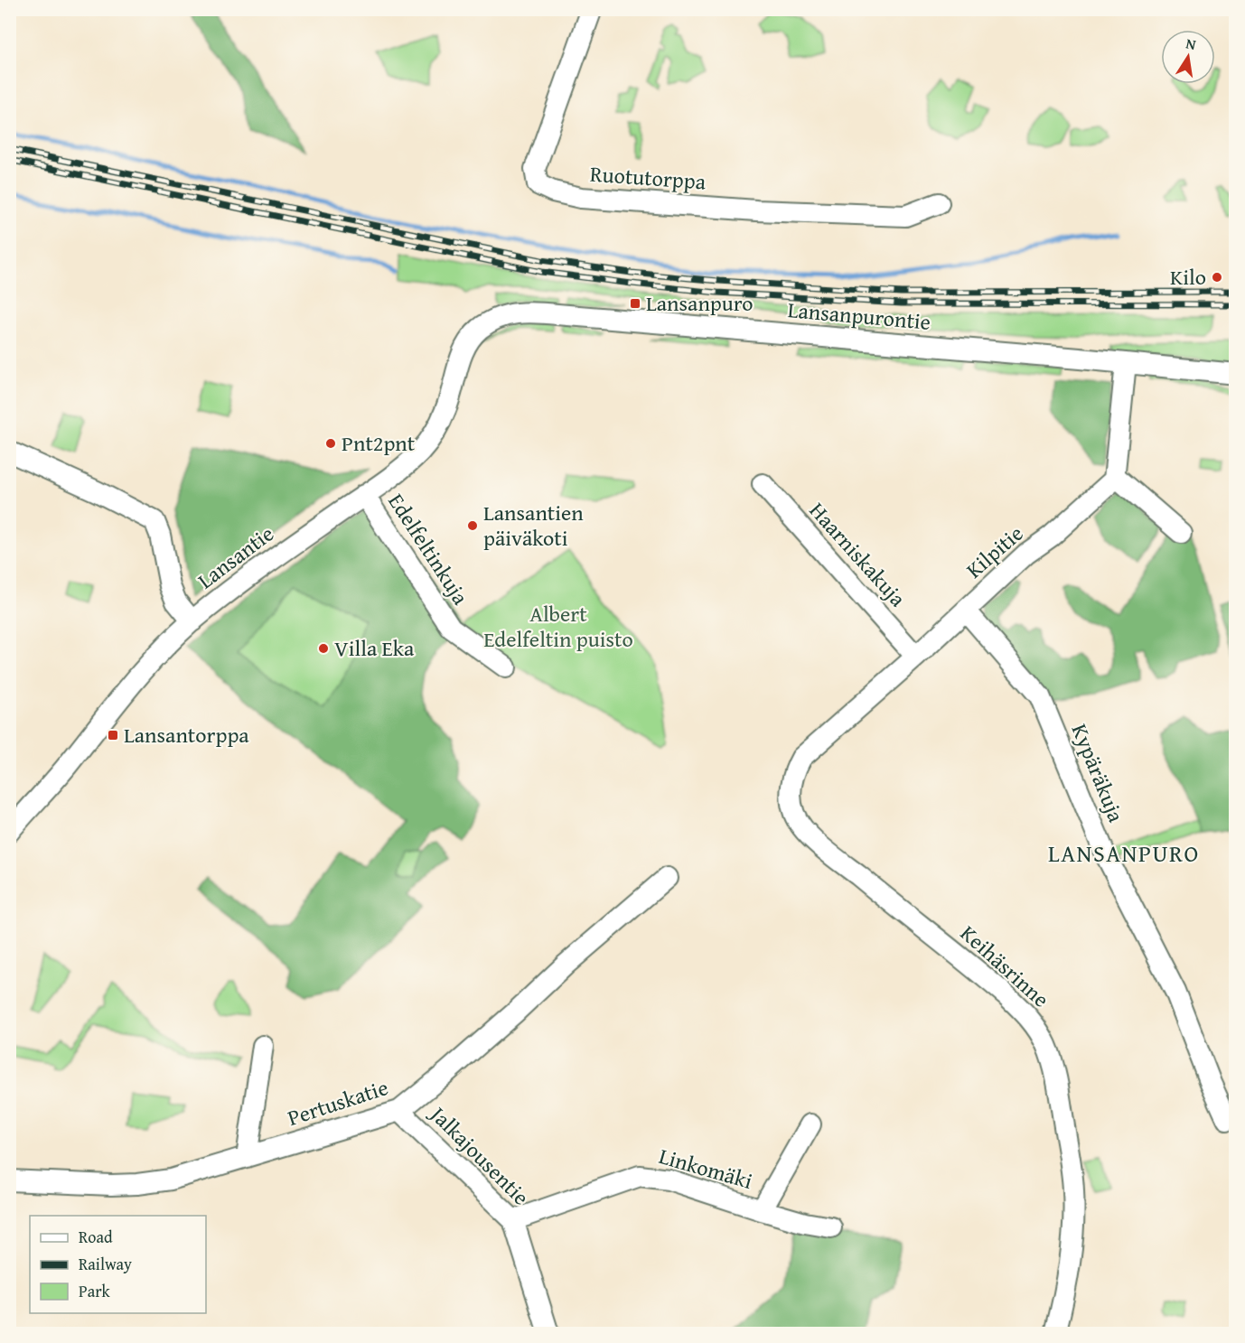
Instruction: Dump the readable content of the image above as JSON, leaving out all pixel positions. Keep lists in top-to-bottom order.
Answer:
{
  "streets": {
    "street": [
      "Ruotutorppa",
      "Lansanpurontie",
      "Edelfeltinkuja",
      "Kilpitie",
      "Haarniskakuja",
      "Lansantie",
      "Kypäräkuja",
      "Keihäsrinne",
      "Pertuskatie",
      "Jalkajousentie",
      "Linkomäki"
    ]
  },
  "crossings": [
    ["Lansanpurontie", "Lansantie"],
    ["Edelfeltinkuja", "Lansantie"],
    ["Kilpitie", "Haarniskakuja"],
    ["Kilpitie", "Kypäräkuja"],
    ["Kilpitie", "Keihäsrinne"],
    ["Pertuskatie", "Jalkajousentie"],
    ["Jalkajousentie", "Linkomäki"]
  ],
  "districts": ["LANSANPURO"],
  "parks": ["Albert Edelfeltin puisto"],
  "places": {
    "other": [
      "Kilo",
      "Pnt2pnt",
      "Lansantien päiväkoti",
      "Villa Eka"
    ],
    "transit": ["Lansanpuro", "Lansantorppa"]
  },
  "legend": ["Road", "Railway", "Park"],
  "north": "top"
}
